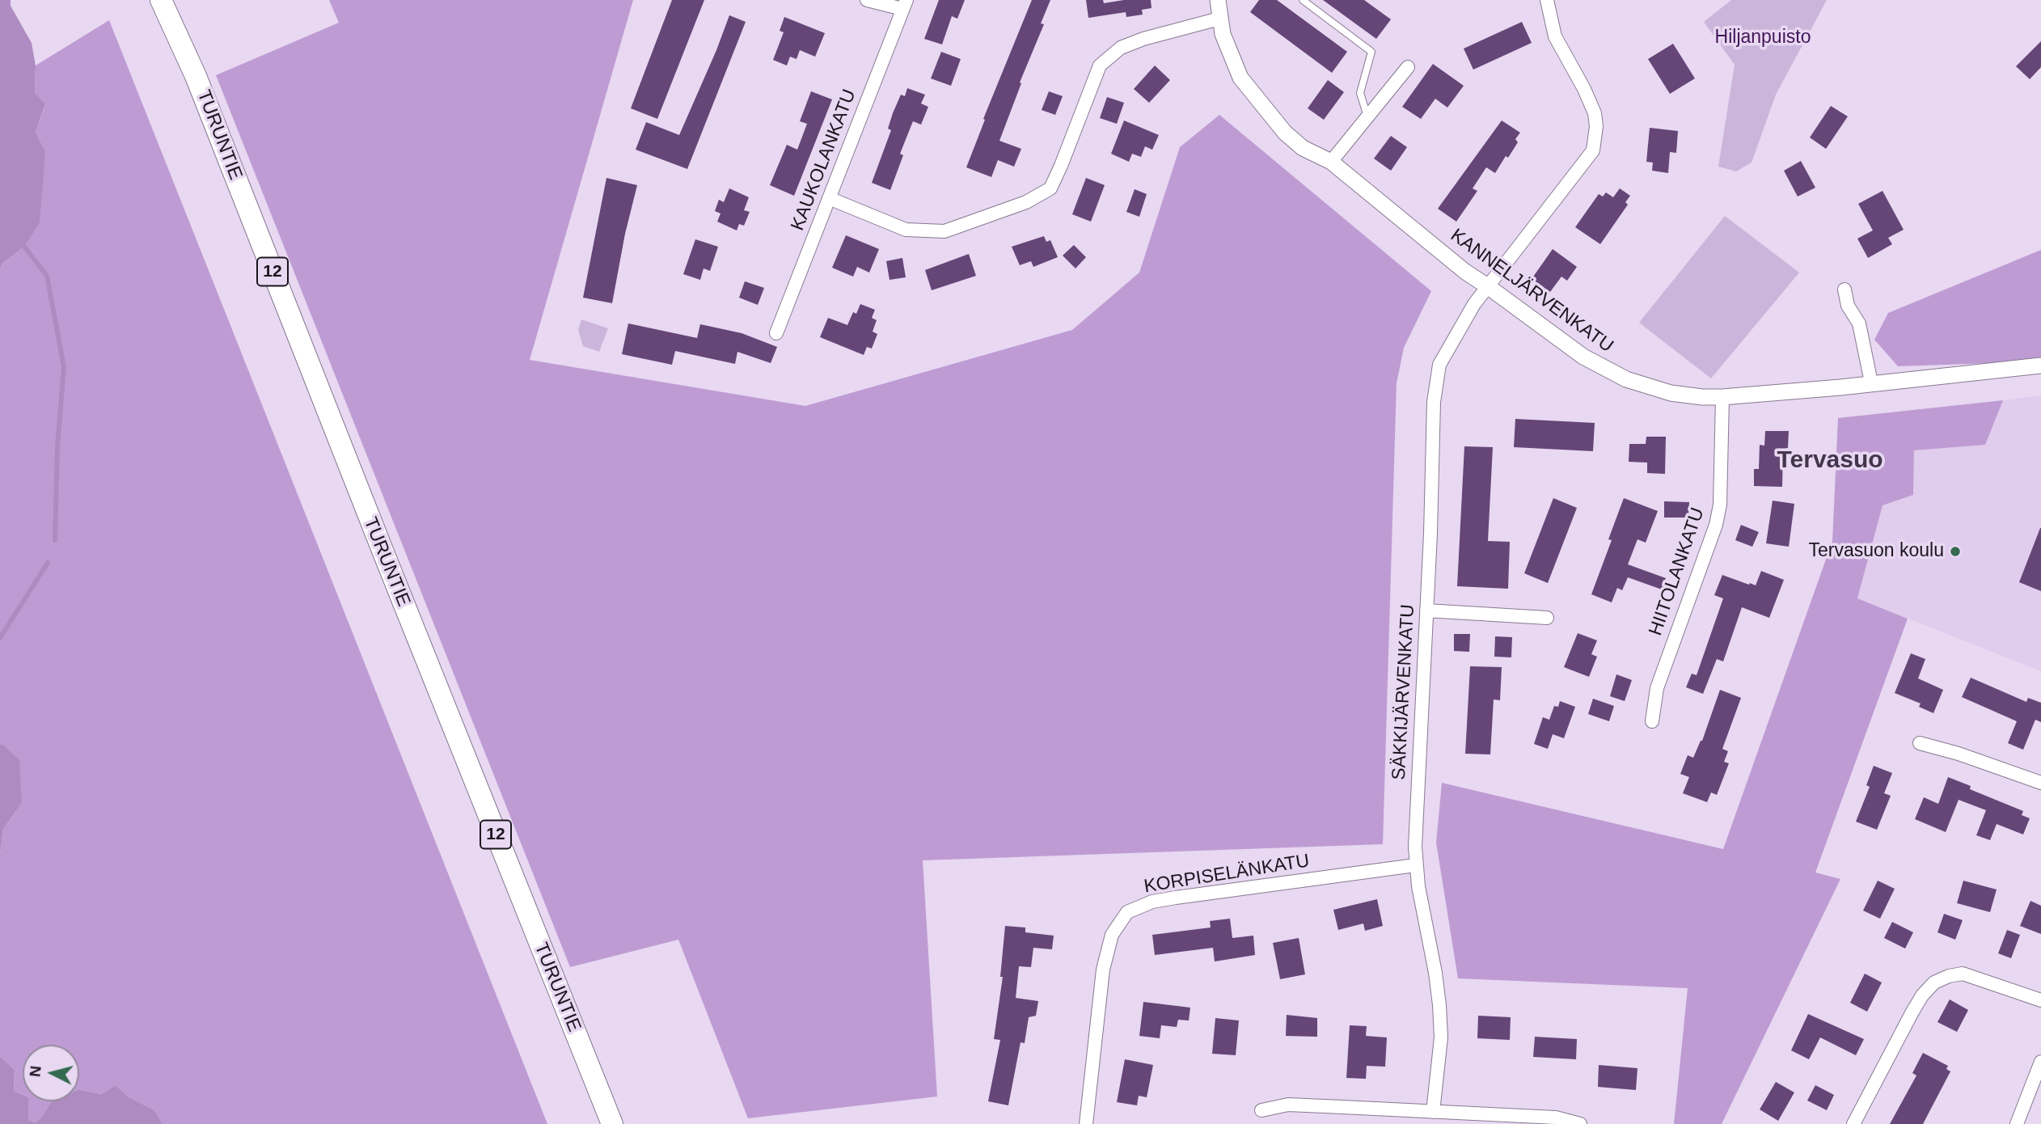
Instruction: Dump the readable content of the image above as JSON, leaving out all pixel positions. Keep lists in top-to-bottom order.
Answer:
{
  "streets": {
    "highway": ["TURUNTIE", "12"],
    "street": [
      "KAUKOLANKATU",
      "KANNELJÄRVENKATU",
      "HIITOLANKATU",
      "SÄKKIJÄRVENKATU",
      "KORPISELÄNKATU"
    ]
  },
  "crossings": [
    ["KANNELJÄRVENKATU", "HIITOLANKATU"],
    ["KANNELJÄRVENKATU", "SÄKKIJÄRVENKATU"],
    ["SÄKKIJÄRVENKATU", "KORPISELÄNKATU"]
  ],
  "districts": ["Tervasuo"],
  "parks": ["Hiljanpuisto"],
  "places": ["Tervasuon koulu"],
  "north": "left"
}
